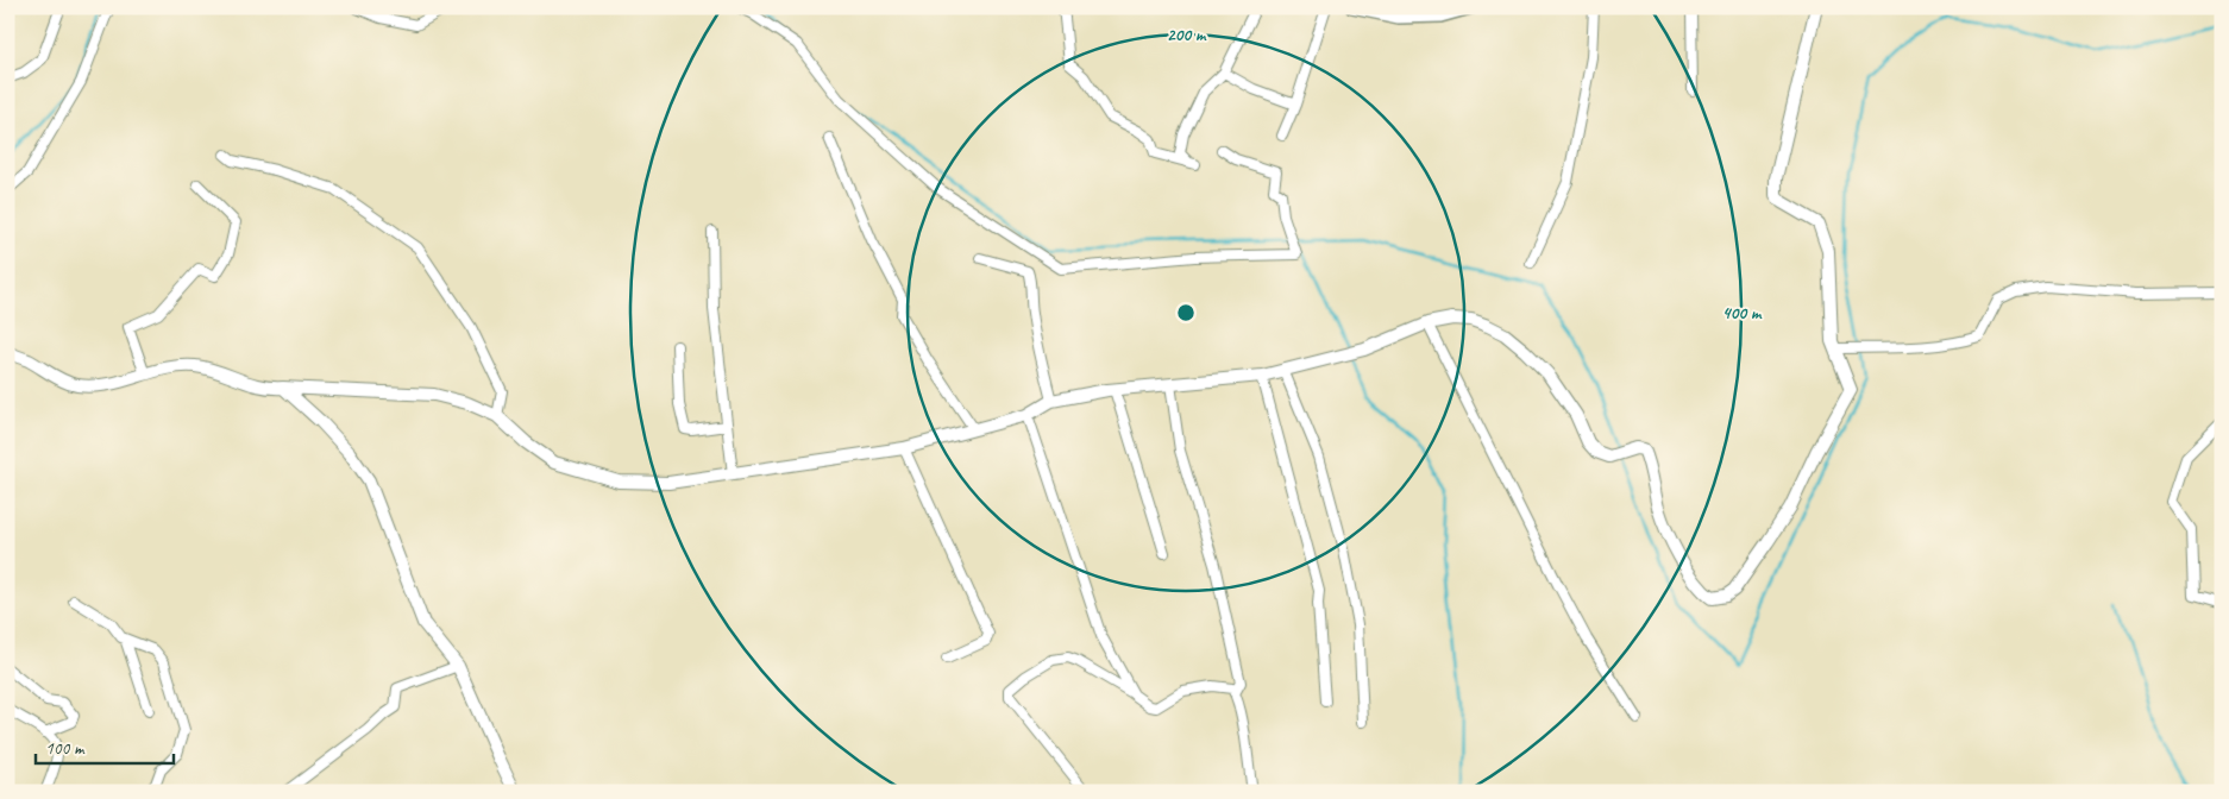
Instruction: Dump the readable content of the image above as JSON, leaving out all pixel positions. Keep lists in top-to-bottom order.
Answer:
{
  "scale_bar": "100 m",
  "rings": ["200 m", "400 m"]
}
